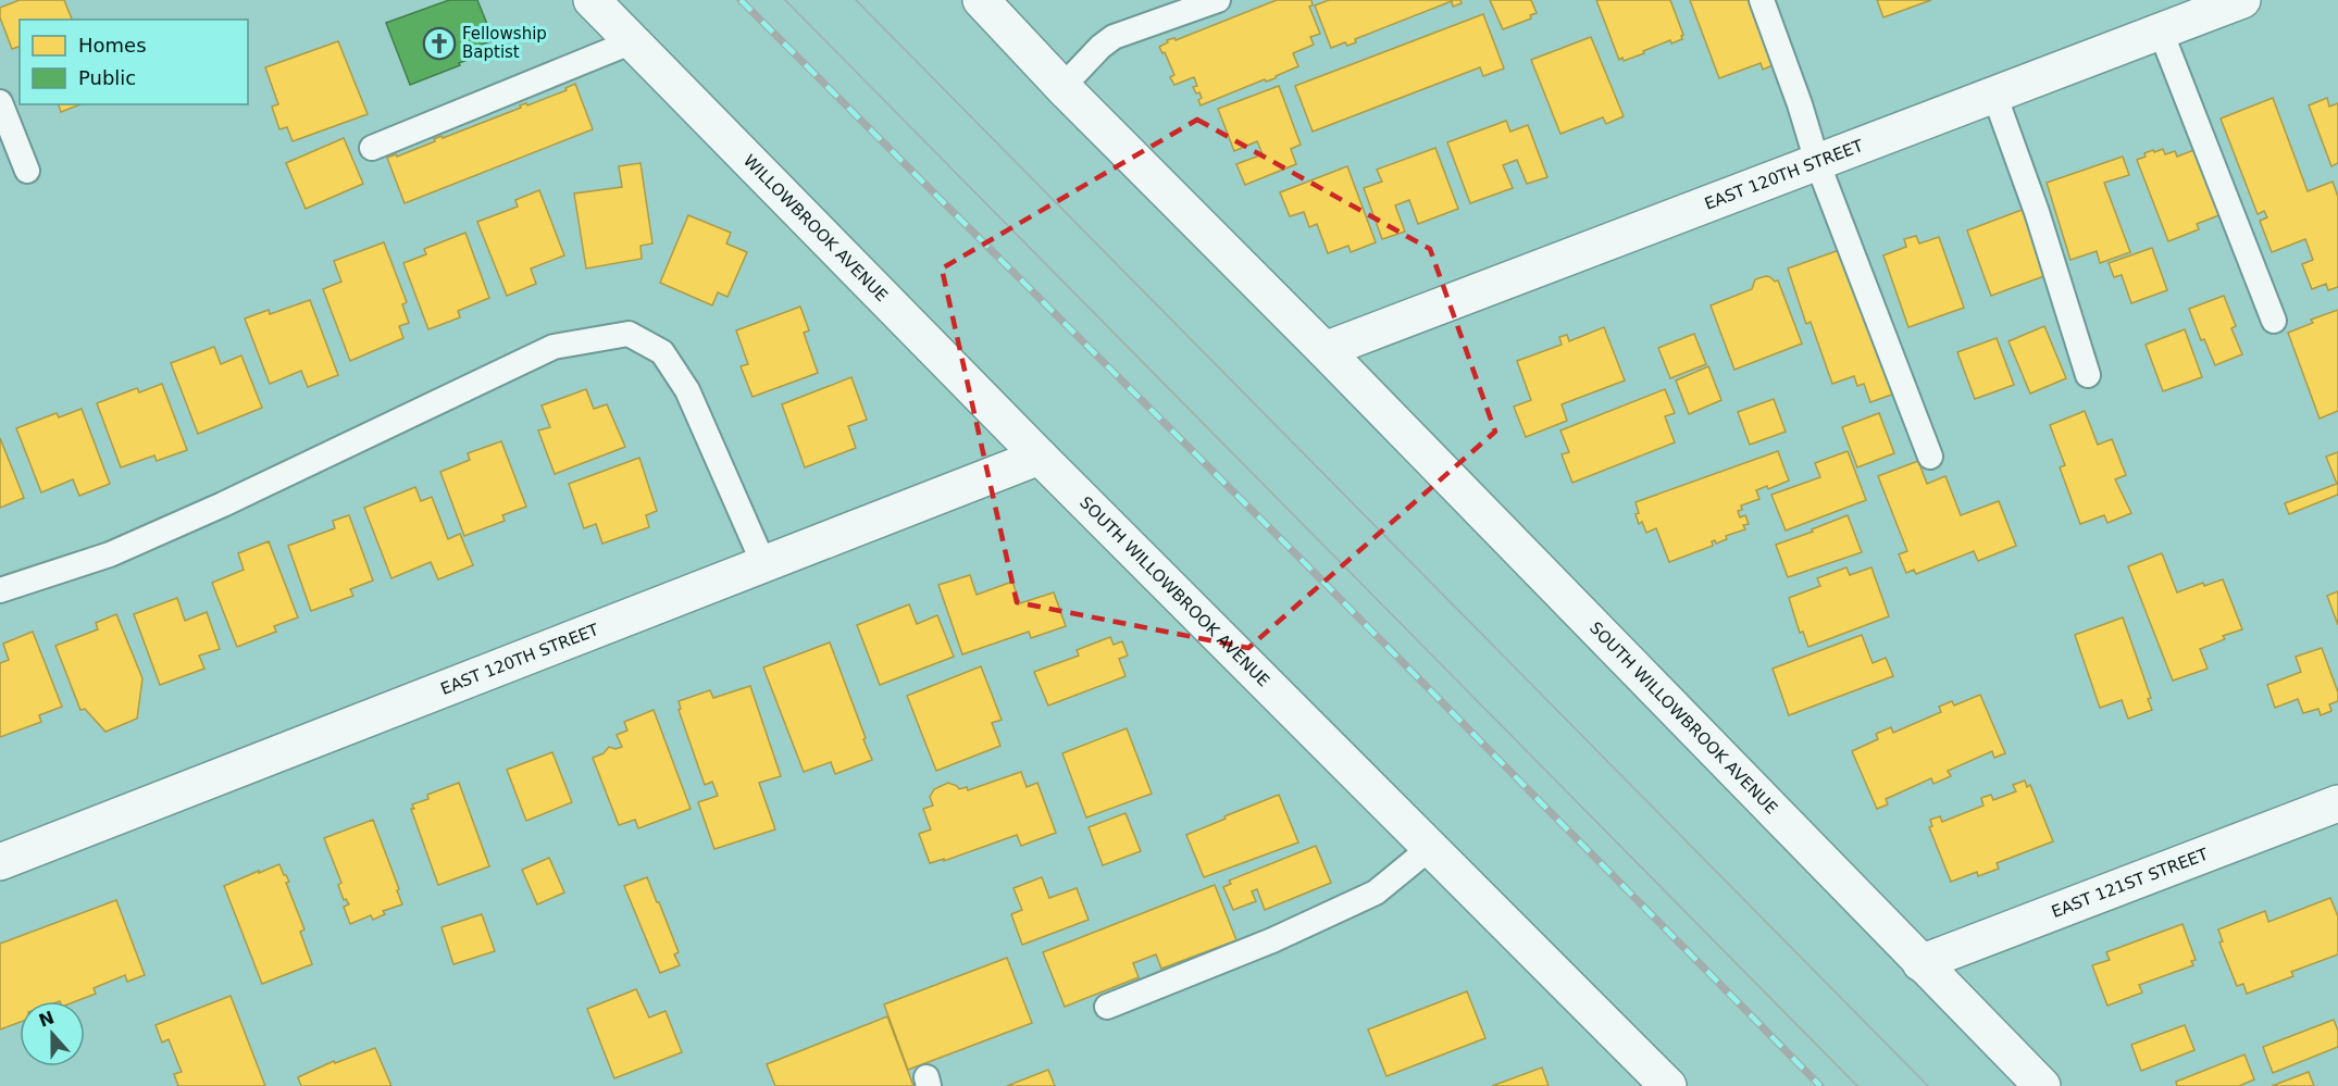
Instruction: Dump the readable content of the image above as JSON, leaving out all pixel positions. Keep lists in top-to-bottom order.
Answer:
{
  "streets": {
    "street": [
      "EAST 120TH STREET",
      "WILLOWBROOK AVENUE",
      "SOUTH WILLOWBROOK AVENUE",
      "EAST 121ST STREET"
    ]
  },
  "crossings": [
    ["EAST 120TH STREET", "WILLOWBROOK AVENUE"],
    ["EAST 120TH STREET", "SOUTH WILLOWBROOK AVENUE"],
    ["WILLOWBROOK AVENUE", "SOUTH WILLOWBROOK AVENUE"],
    ["SOUTH WILLOWBROOK AVENUE", "EAST 121ST STREET"]
  ],
  "places": {
    "church": ["Fellowship Baptist"]
  },
  "legend": ["Homes", "Public"],
  "north": "top"
}
